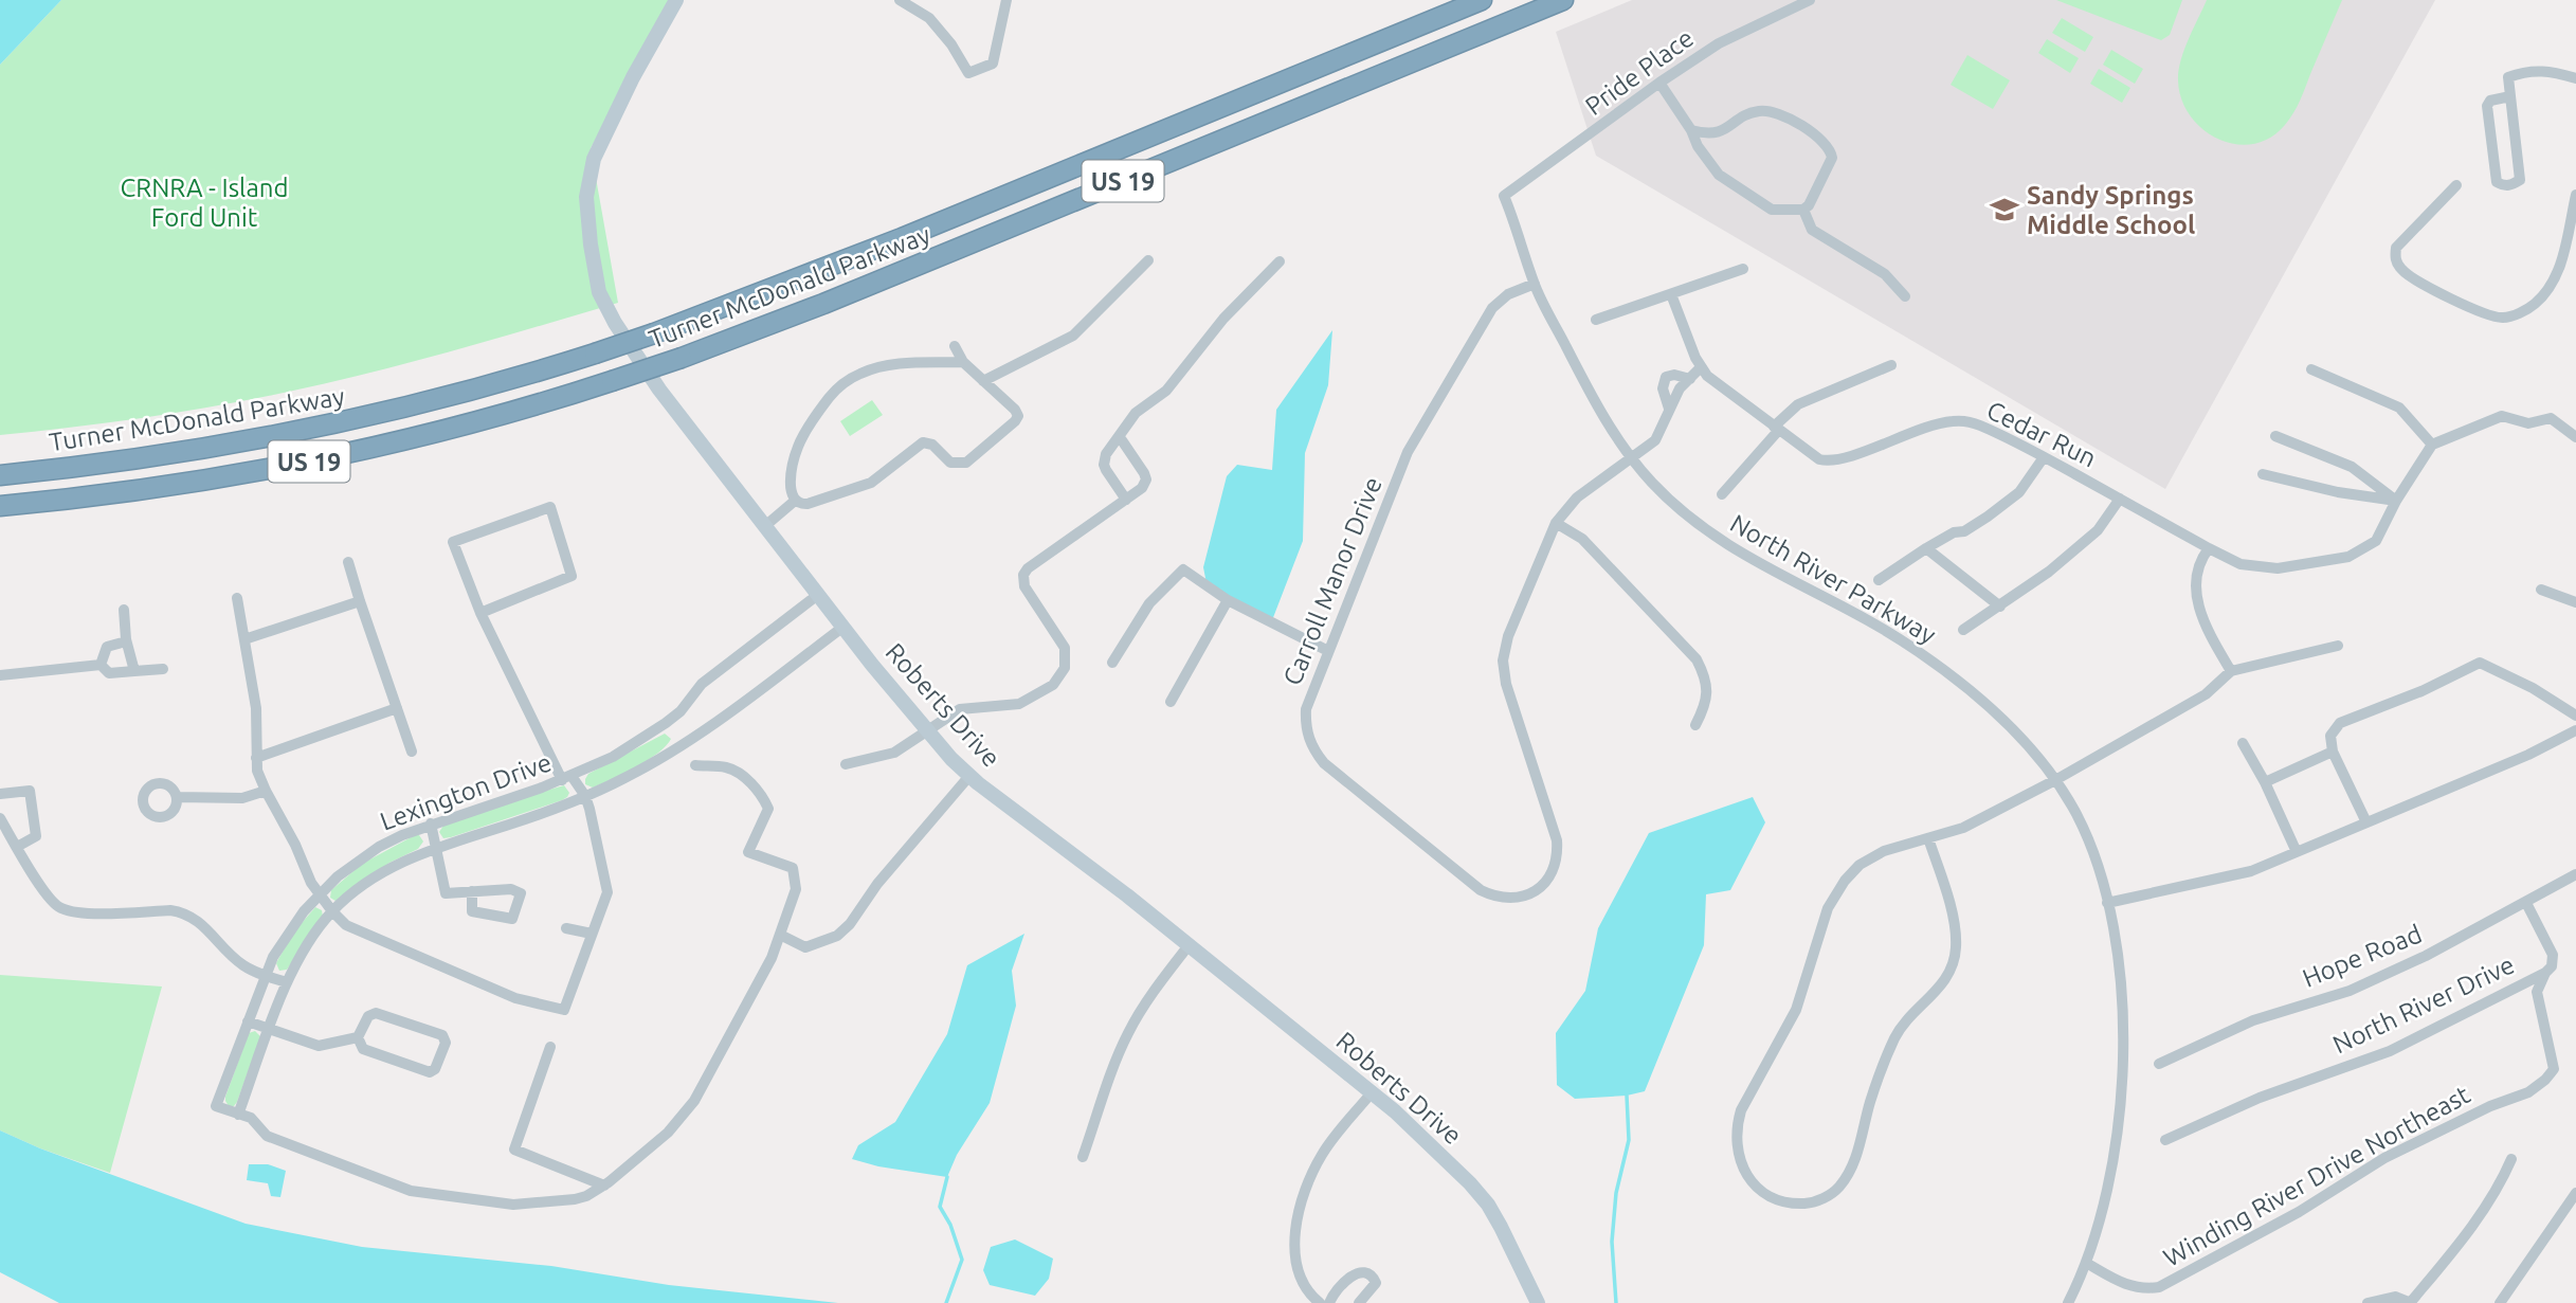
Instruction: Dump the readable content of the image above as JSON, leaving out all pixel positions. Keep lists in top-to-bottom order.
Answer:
{
  "streets": {
    "highway": ["US 19", "Turner McDonald Parkway"],
    "street": [
      "Pride Place",
      "Cedar Run",
      "North River Parkway",
      "Carroll Manor Drive",
      "Roberts Drive",
      "Lexington Drive",
      "Hope Road",
      "North River Drive",
      "Winding River Drive Northeast"
    ]
  },
  "crossings": [
    ["Pride Place", "North River Parkway"],
    ["North River Parkway", "Carroll Manor Drive"],
    ["North River Parkway", "Winding River Drive Northeast"],
    ["Roberts Drive", "Lexington Drive"],
    ["Hope Road", "North River Drive"],
    ["North River Drive", "Winding River Drive Northeast"]
  ],
  "parks": ["CRNRA - Island Ford Unit"],
  "places": {
    "school or university": ["Sandy Springs Middle School"]
  }
}
